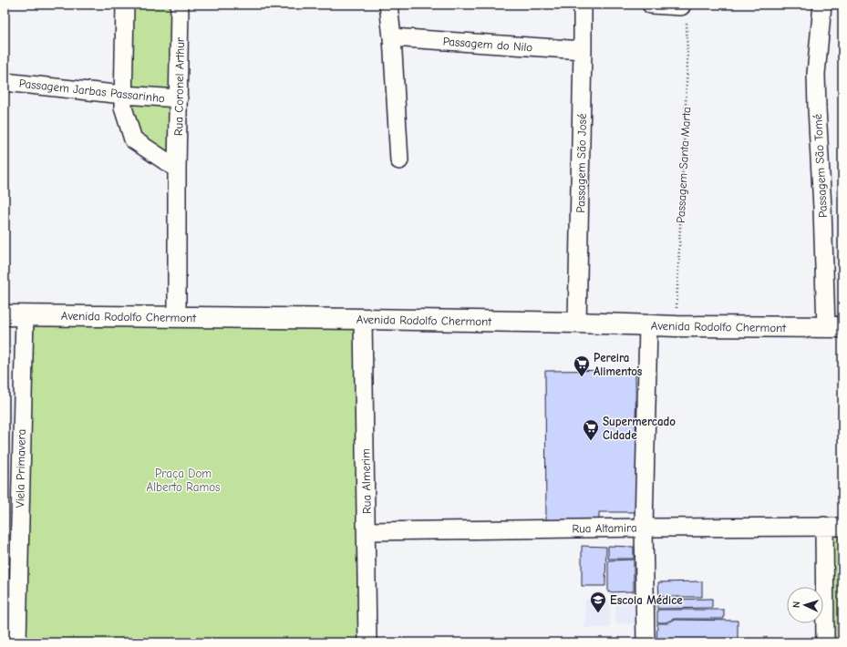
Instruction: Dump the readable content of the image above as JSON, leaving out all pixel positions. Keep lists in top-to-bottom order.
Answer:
{
  "streets": {
    "main road": ["Avenida Rodolfo Chermont"],
    "street": [
      "Passagem do Nilo",
      "Rua Coronel Arthur",
      "Passagem Jarbas Passarinho",
      "Passagem São José",
      "Passagem São Tomé",
      "Viela Primavera",
      "Rua Almerim",
      "Rua Altamira"
    ],
    "path": ["Passagem Santa Marta"]
  },
  "crossings": [
    ["Passagem do Nilo", "Passagem São José"],
    ["Rua Coronel Arthur", "Passagem Jarbas Passarinho"],
    ["Rua Coronel Arthur", "Avenida Rodolfo Chermont"],
    ["Passagem São José", "Avenida Rodolfo Chermont"],
    ["Passagem Santa Marta", "Avenida Rodolfo Chermont"],
    ["Passagem São Tomé", "Avenida Rodolfo Chermont"],
    ["Avenida Rodolfo Chermont", "Viela Primavera"],
    ["Avenida Rodolfo Chermont", "Rua Almerim"],
    ["Rua Almerim", "Rua Altamira"]
  ],
  "parks": ["Praça Dom Alberto Ramos"],
  "places": {
    "supermarket": ["Pereira Alimentos", "Supermercado Cidade"],
    "school or university": ["Escola Médice"]
  },
  "north": "left"
}
